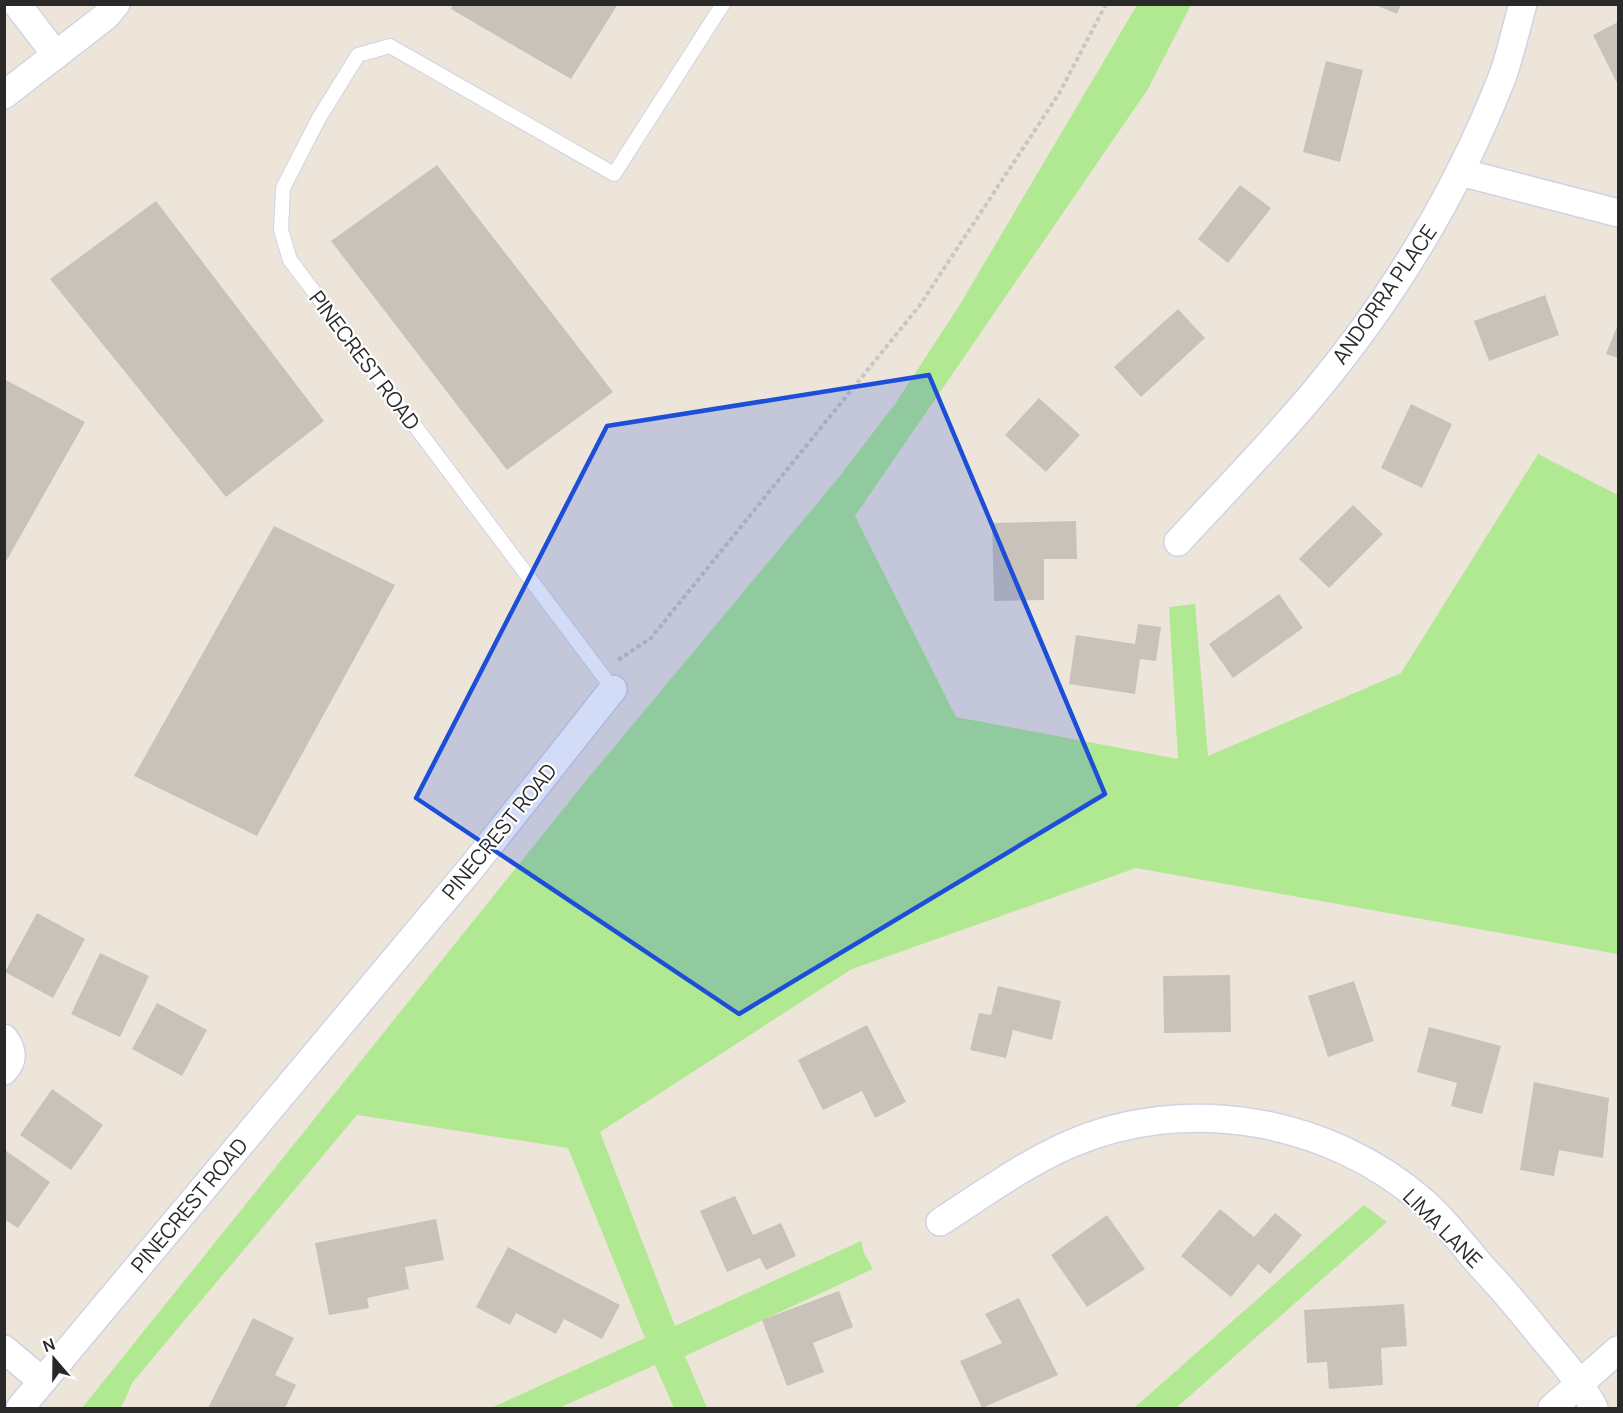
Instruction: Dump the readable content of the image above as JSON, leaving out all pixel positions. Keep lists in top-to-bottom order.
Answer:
{
  "streets": {
    "street": ["ANDORRA PLACE", "PINECREST ROAD", "LIMA LANE"]
  },
  "north": "top"
}
